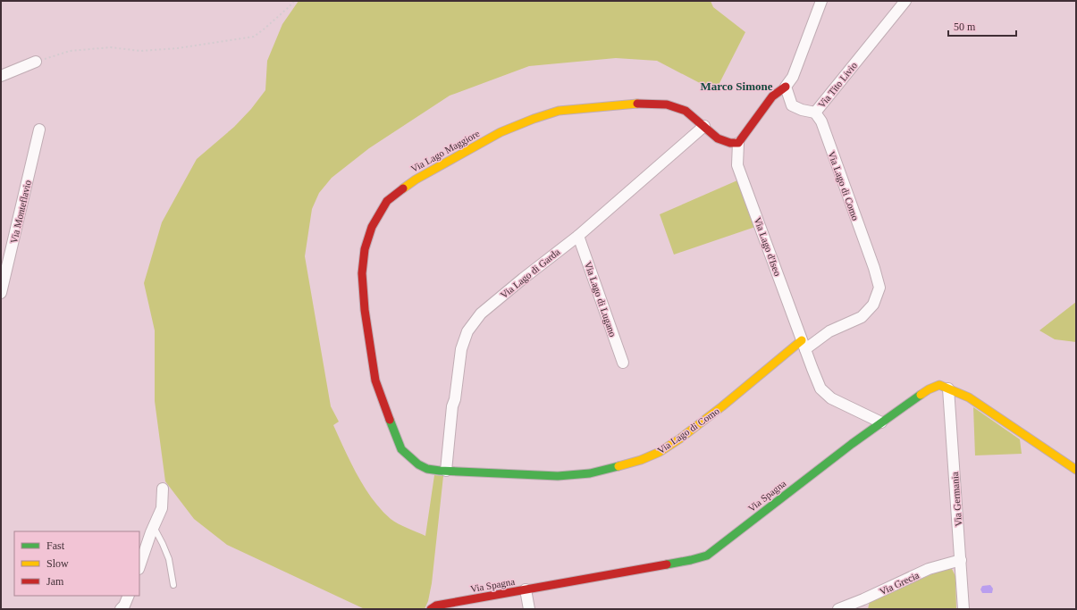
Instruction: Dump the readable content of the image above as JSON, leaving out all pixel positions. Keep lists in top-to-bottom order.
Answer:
{
  "streets": {
    "street": [
      "Via Tito Livio",
      "Via Lago Maggiore",
      "Via Lago di Como",
      "Via Monteflavio",
      "Via Lago d'Iseo",
      "Via Lago di Garda",
      "Via Lago di Lugano",
      "Via Spagna",
      "Via Germania",
      "Via Grecia"
    ]
  },
  "crossings": [
    ["Via Tito Livio", "Via Lago di Como"],
    ["Via Lago Maggiore", "Via Lago di Como"],
    ["Via Lago Maggiore", "Via Lago d'Iseo"],
    ["Via Lago Maggiore", "Via Lago di Garda"],
    ["Via Lago di Como", "Via Lago d'Iseo"],
    ["Via Lago di Como", "Via Lago di Garda"],
    ["Via Lago d'Iseo", "Via Spagna"],
    ["Via Lago di Garda", "Via Lago di Lugano"],
    ["Via Spagna", "Via Germania"],
    ["Via Germania", "Via Grecia"]
  ],
  "districts": ["Marco Simone"],
  "legend": ["Fast", "Slow", "Jam"],
  "scale_bar": "50 m"
}
